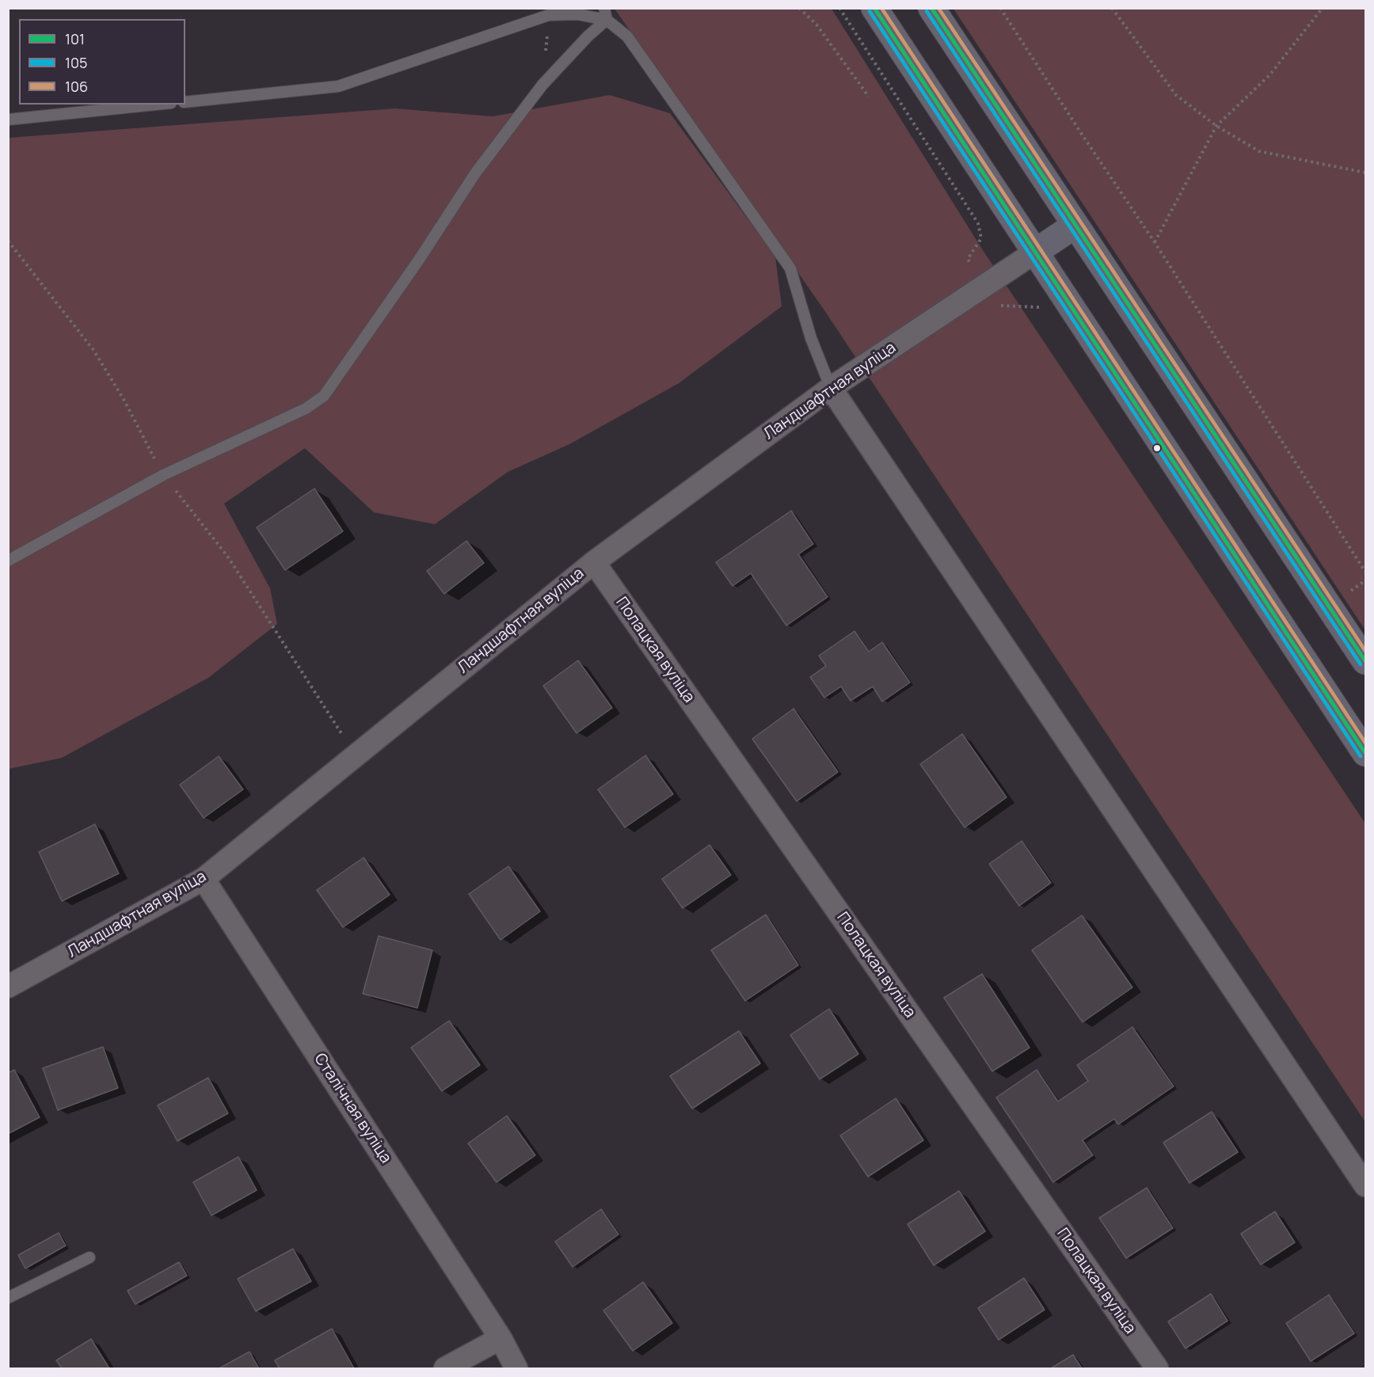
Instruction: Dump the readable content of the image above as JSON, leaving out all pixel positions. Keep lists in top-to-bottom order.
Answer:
{
  "streets": {
    "street": ["Ландшафтная вуліца", "Полацкая вуліца", "Сталічная вуліца"]
  },
  "crossings": [
    ["Ландшафтная вуліца", "Полацкая вуліца"],
    ["Ландшафтная вуліца", "Сталічная вуліца"]
  ],
  "lines": ["transit line 101", "transit line 106", "transit line 105"],
  "legend": ["101", "105", "106"]
}
